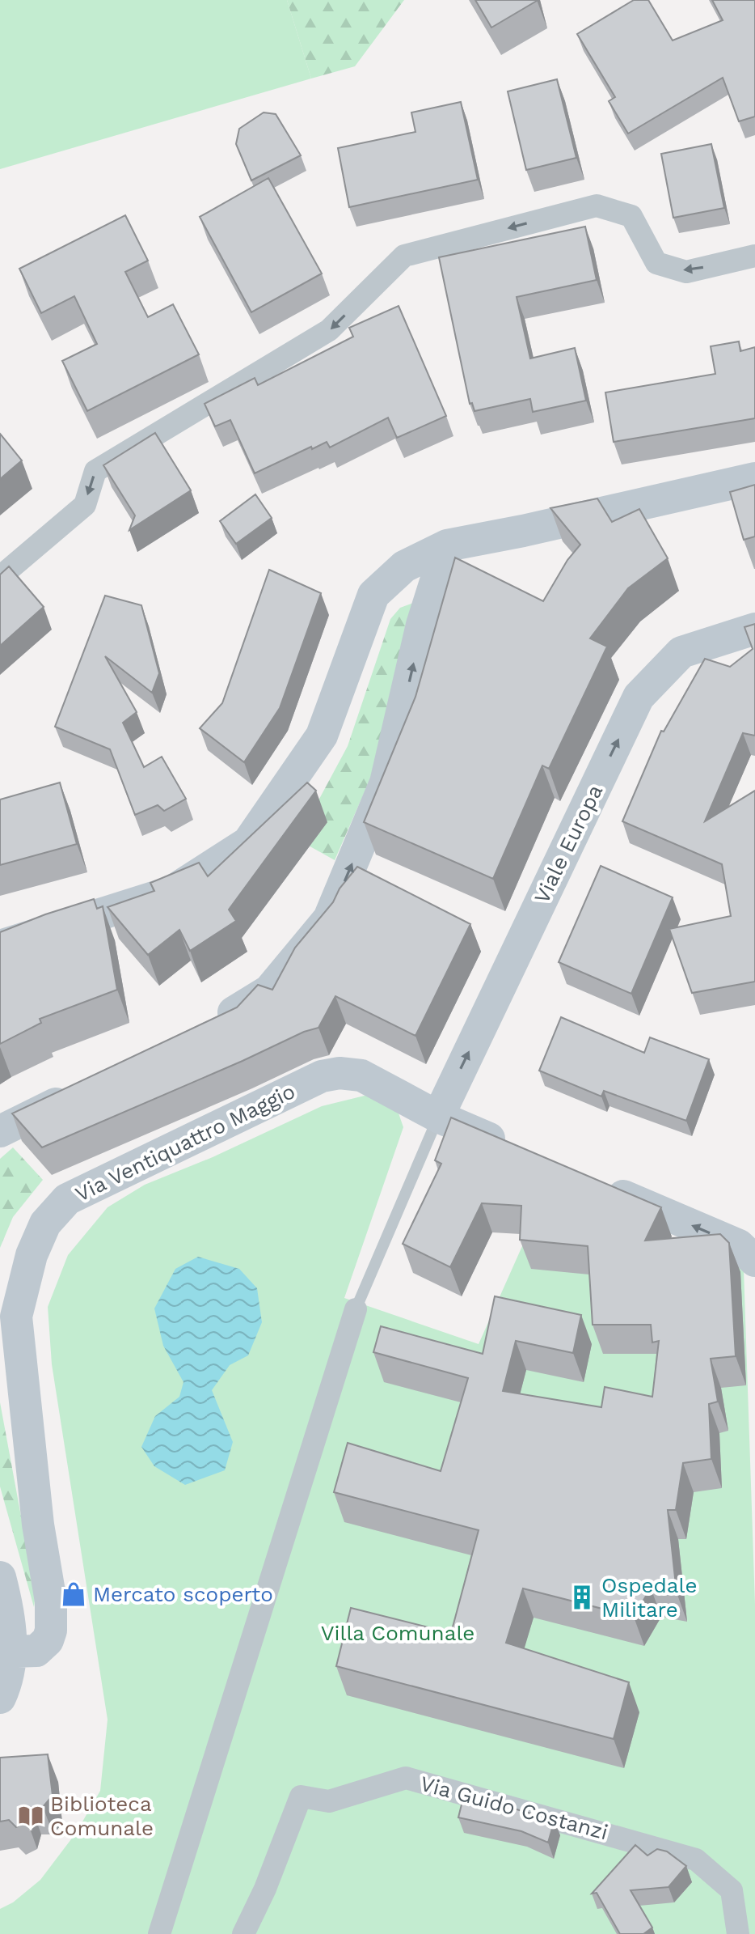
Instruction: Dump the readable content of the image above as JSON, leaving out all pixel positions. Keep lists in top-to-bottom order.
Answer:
{
  "streets": {
    "street": ["Viale Europa", "Via Ventiquattro Maggio", "Via Guido Costanzi"]
  },
  "crossings": [
    ["Viale Europa", "Via Ventiquattro Maggio"]
  ],
  "parks": ["Villa Comunale"],
  "places": {
    "shop": ["Mercato scoperto"],
    "building": ["Ospedale Militare"],
    "library": ["Biblioteca Comunale"]
  }
}
